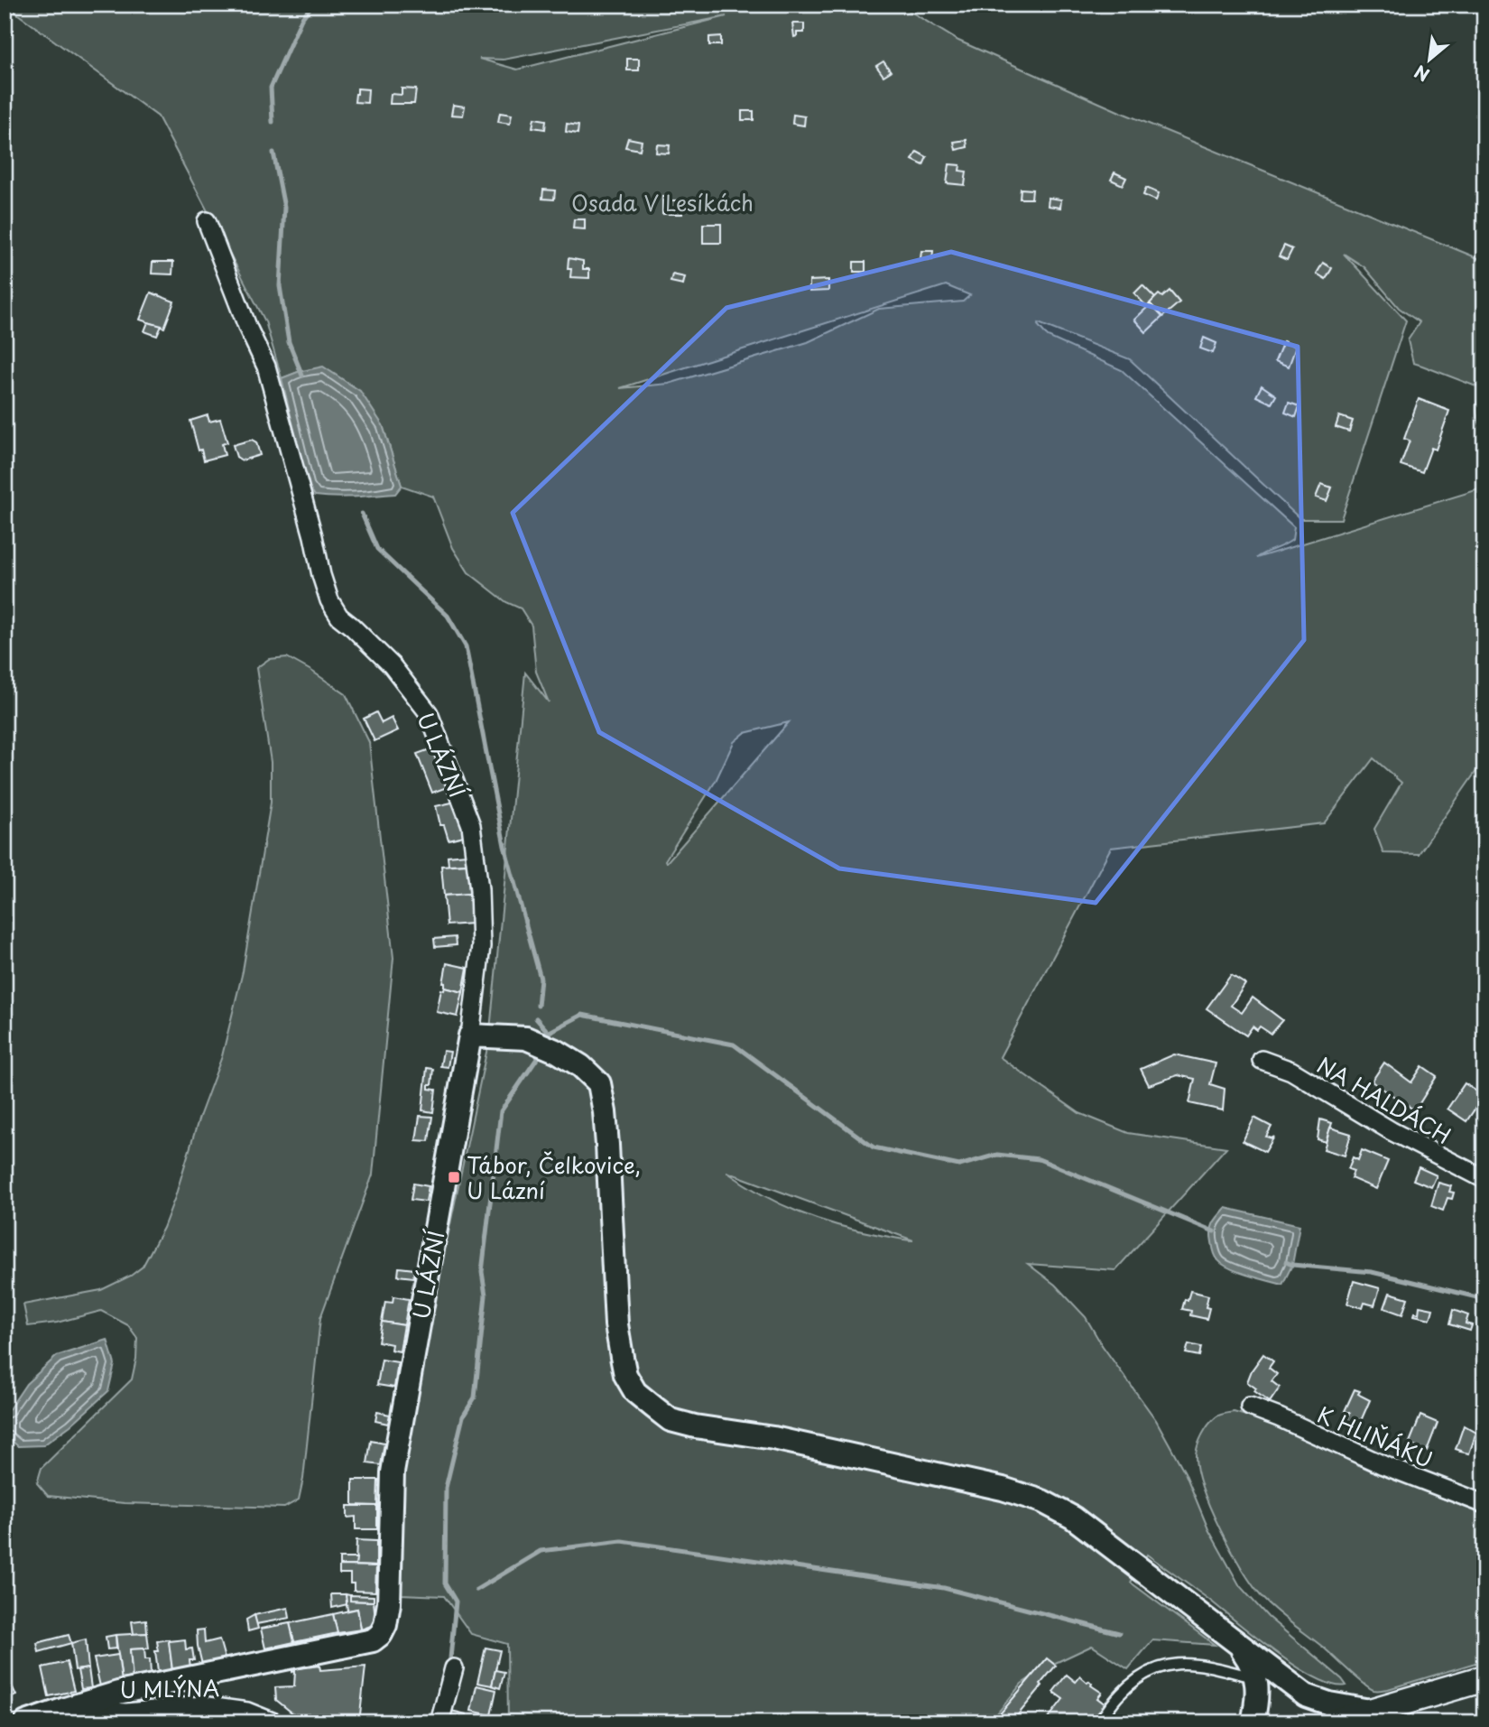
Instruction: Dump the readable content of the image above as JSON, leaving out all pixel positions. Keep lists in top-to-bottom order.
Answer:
{
  "streets": {
    "street": [
      "U LÁZNÍ",
      "NA HALDÁCH",
      "K HLIŇÁKU",
      "U MLÝNA"
    ]
  },
  "crossings": [
    ["U LÁZNÍ", "U MLÝNA"]
  ],
  "parks": ["Osada V Lesíkách"],
  "places": {
    "transit": ["Tábor, Čelkovice, U Lázní"]
  },
  "north": "bottom left"
}
